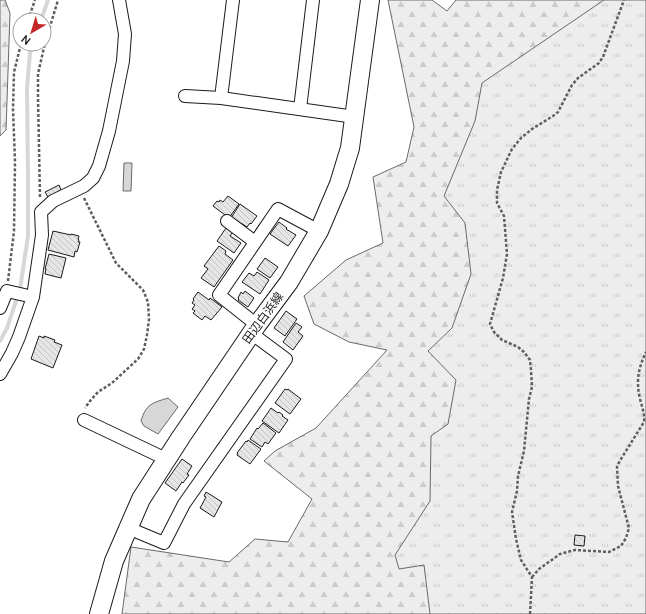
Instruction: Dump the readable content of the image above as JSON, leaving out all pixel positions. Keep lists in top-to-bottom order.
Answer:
{
  "streets": {
    "main road": ["田辺白浜線"]
  },
  "north": "bottom left"
}
